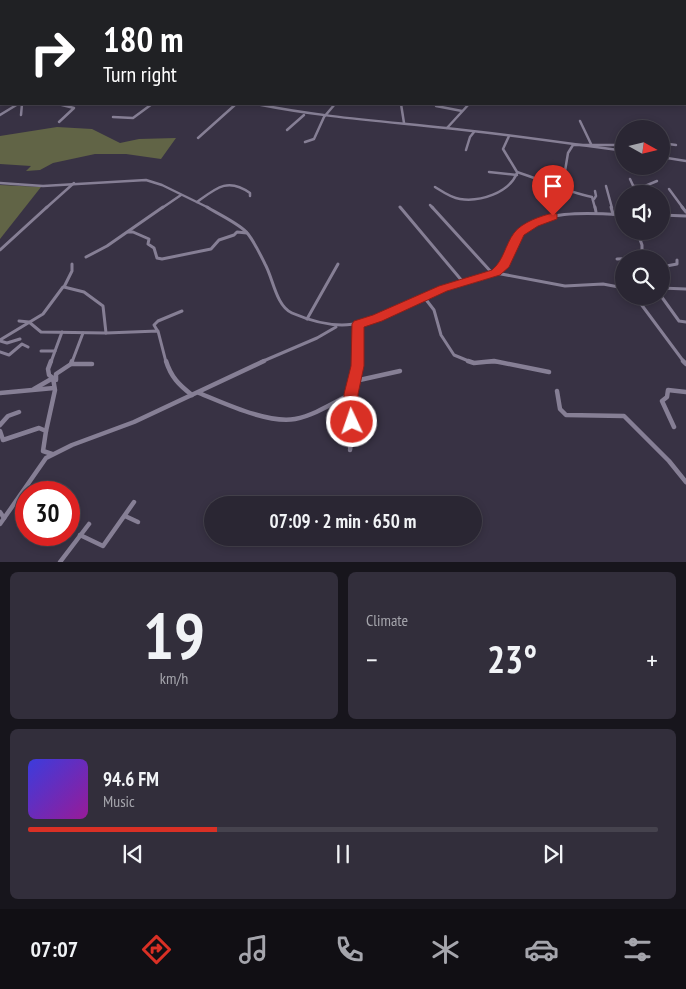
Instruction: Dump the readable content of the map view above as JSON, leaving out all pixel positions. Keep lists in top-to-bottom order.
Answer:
{
  "north": "right",
  "page": {
    "turn": ["180 m", "Turn right"],
    "limit": "30",
    "trip": "07:09 · 2 min · 650 m",
    "tile": [
      ["19", "km/h"],
      "Climate"
    ],
    "heat": ["−", "23°", "+"],
    "song": ["94.6 FM", "Music"],
    "tabs": "07:07"
  }
}
